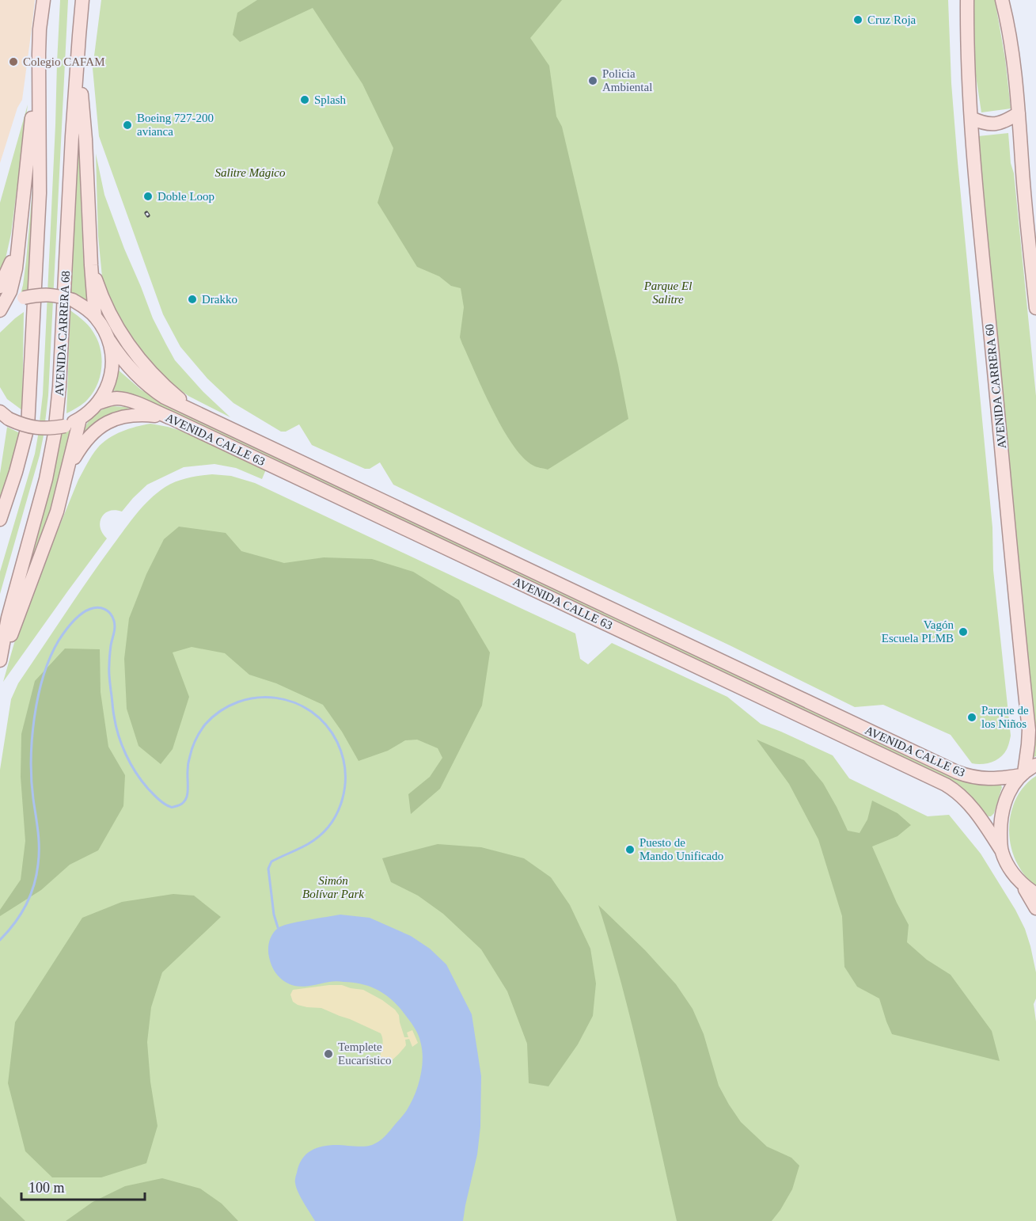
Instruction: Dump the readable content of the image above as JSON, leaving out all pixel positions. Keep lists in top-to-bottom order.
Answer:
{
  "streets": {
    "main road": ["AVENIDA CARRERA 68", "AVENIDA CARRERA 60", "AVENIDA CALLE 63"]
  },
  "crossings": [
    ["AVENIDA CARRERA 60", "AVENIDA CALLE 63"]
  ],
  "parks": ["Salitre Mágico", "Parque El Salitre", "Simón Bolívar Park"],
  "places": [
    "Cruz Roja",
    "Colegio CAFAM",
    "Policia Ambiental",
    "Splash",
    "Boeing 727-200 avianca",
    "Doble Loop",
    "Drakko",
    "Vagón Escuela PLMB",
    "Parque de los Niños",
    "Puesto de Mando Unificado",
    "Templete Eucarístico"
  ],
  "scale_bar": "100 m"
}
